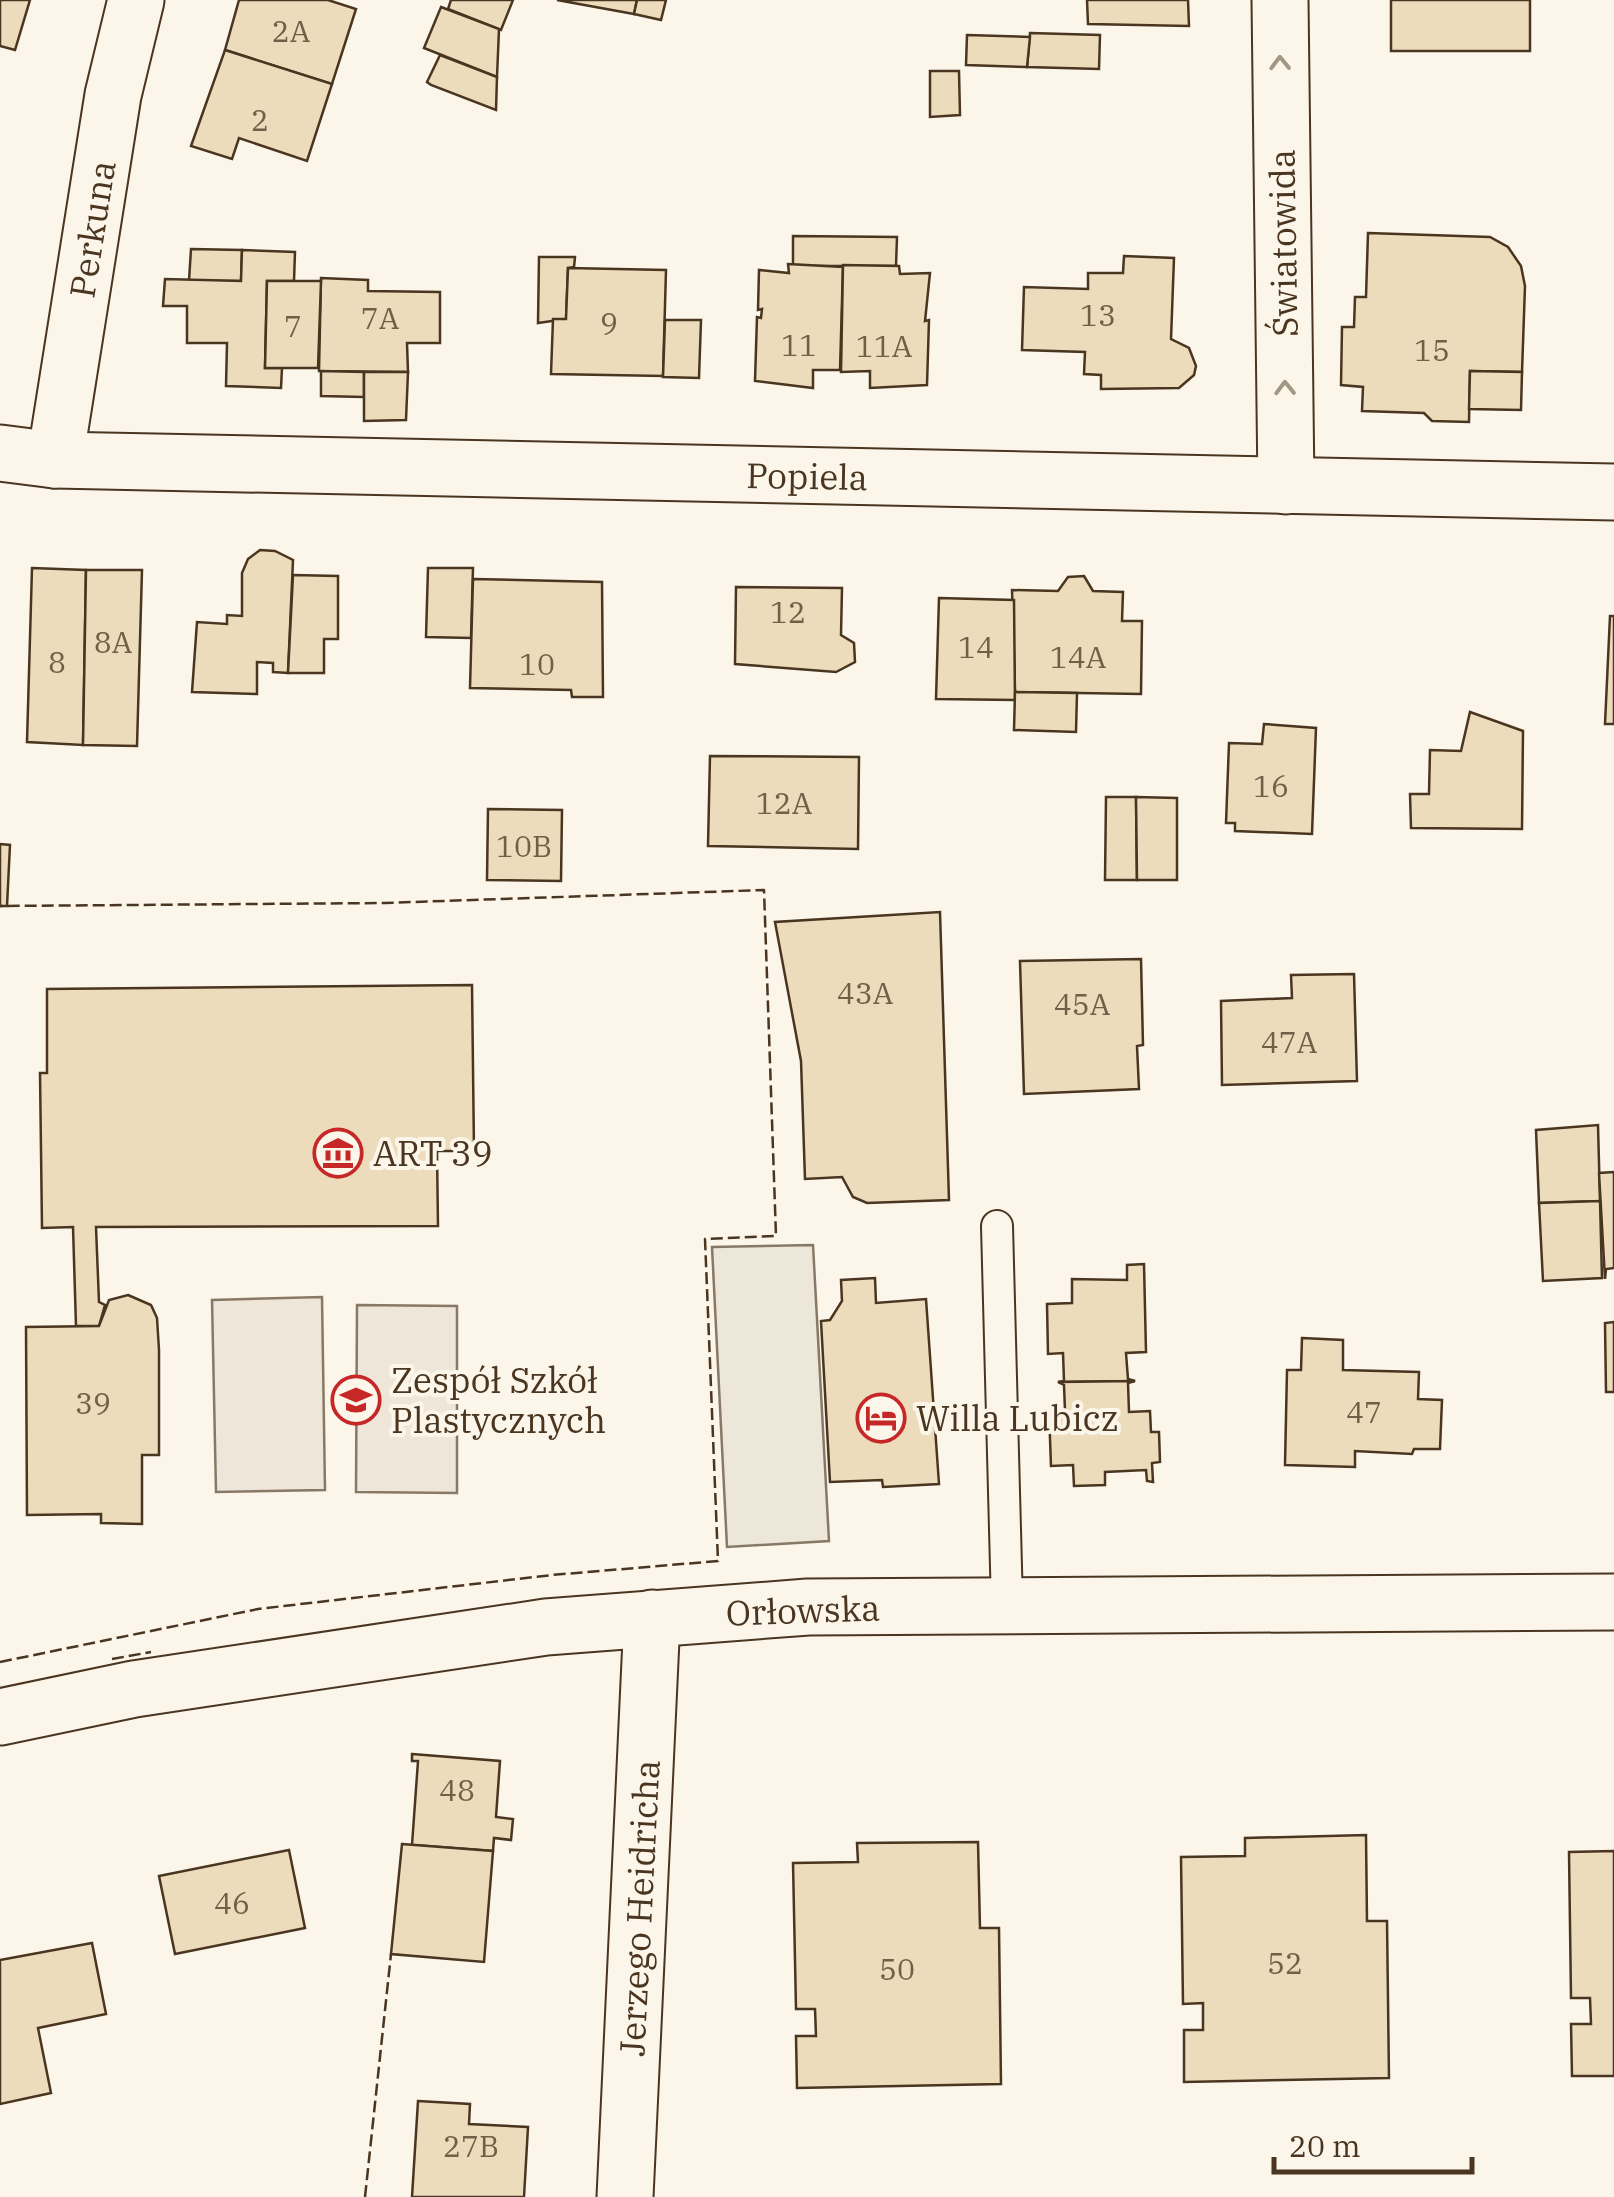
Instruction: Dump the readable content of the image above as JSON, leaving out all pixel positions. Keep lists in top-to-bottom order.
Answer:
{
  "streets": {
    "street": [
      "Perkuna",
      "Światowida",
      "Popiela",
      "Orłowska",
      "Jerzego Heidricha"
    ]
  },
  "crossings": [
    ["Perkuna", "Popiela"],
    ["Światowida", "Popiela"],
    ["Orłowska", "Jerzego Heidricha"]
  ],
  "one_way": ["Światowida"],
  "places": {
    "museum": ["ART 39"],
    "school or university": ["Zespół Szkół Plastycznych"],
    "hotel": ["Willa Lubicz"]
  },
  "house_numbers": [
    "2A",
    "2",
    "13",
    "7A",
    "9",
    "7",
    "11",
    "11A",
    "15",
    "12",
    "8A",
    "14",
    "14A",
    "8",
    "10",
    "16",
    "12A",
    "10B",
    "43A",
    "45A",
    "47A",
    "39",
    "47",
    "48",
    "46",
    "52",
    "50",
    "27B"
  ],
  "scale_bar": "20 m"
}
